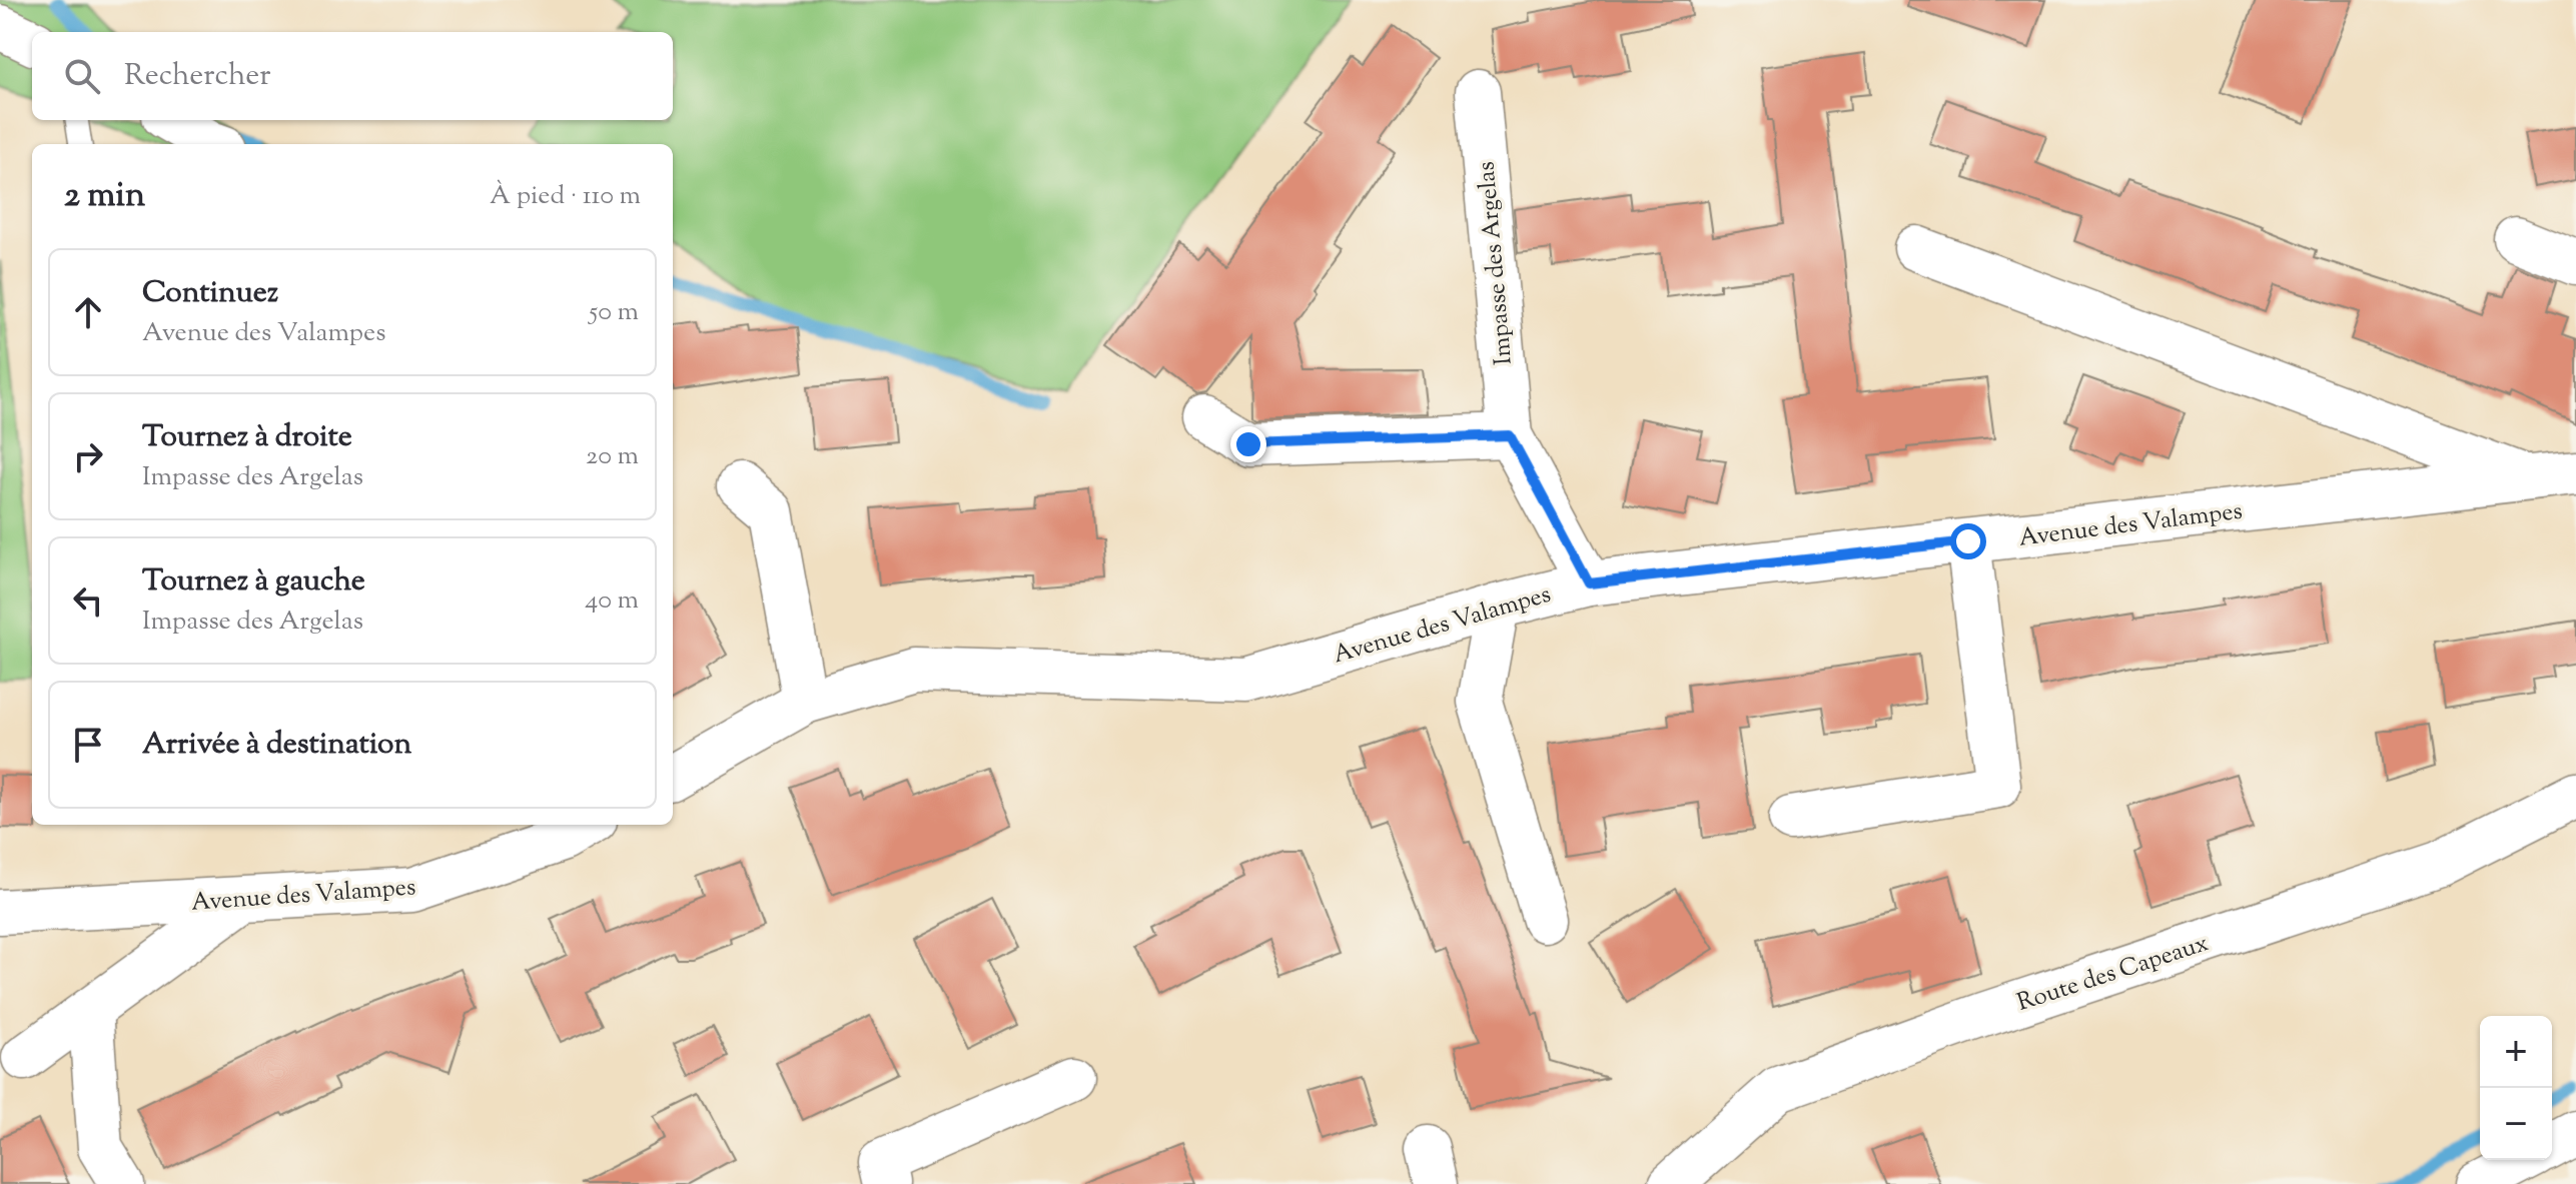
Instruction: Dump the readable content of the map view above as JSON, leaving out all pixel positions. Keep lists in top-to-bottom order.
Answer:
{
  "streets": {
    "street": ["Impasse des Argelas", "Avenue des Valampes", "Route des Capeaux"]
  },
  "crossings": [
    ["Impasse des Argelas", "Avenue des Valampes"]
  ],
  "page": {
    "search": "Rechercher",
    "heading": ["2 min", "À pied · 110 m"],
    "list": [
      ["Continuez", "Avenue des Valampes", "50 m"],
      ["Tournez à droite", "Impasse des Argelas", "20 m"],
      ["Tournez à gauche", "Impasse des Argelas", "40 m"],
      "Arrivée à destination"
    ],
    "map_buttons": ["+", "−"]
  }
}
